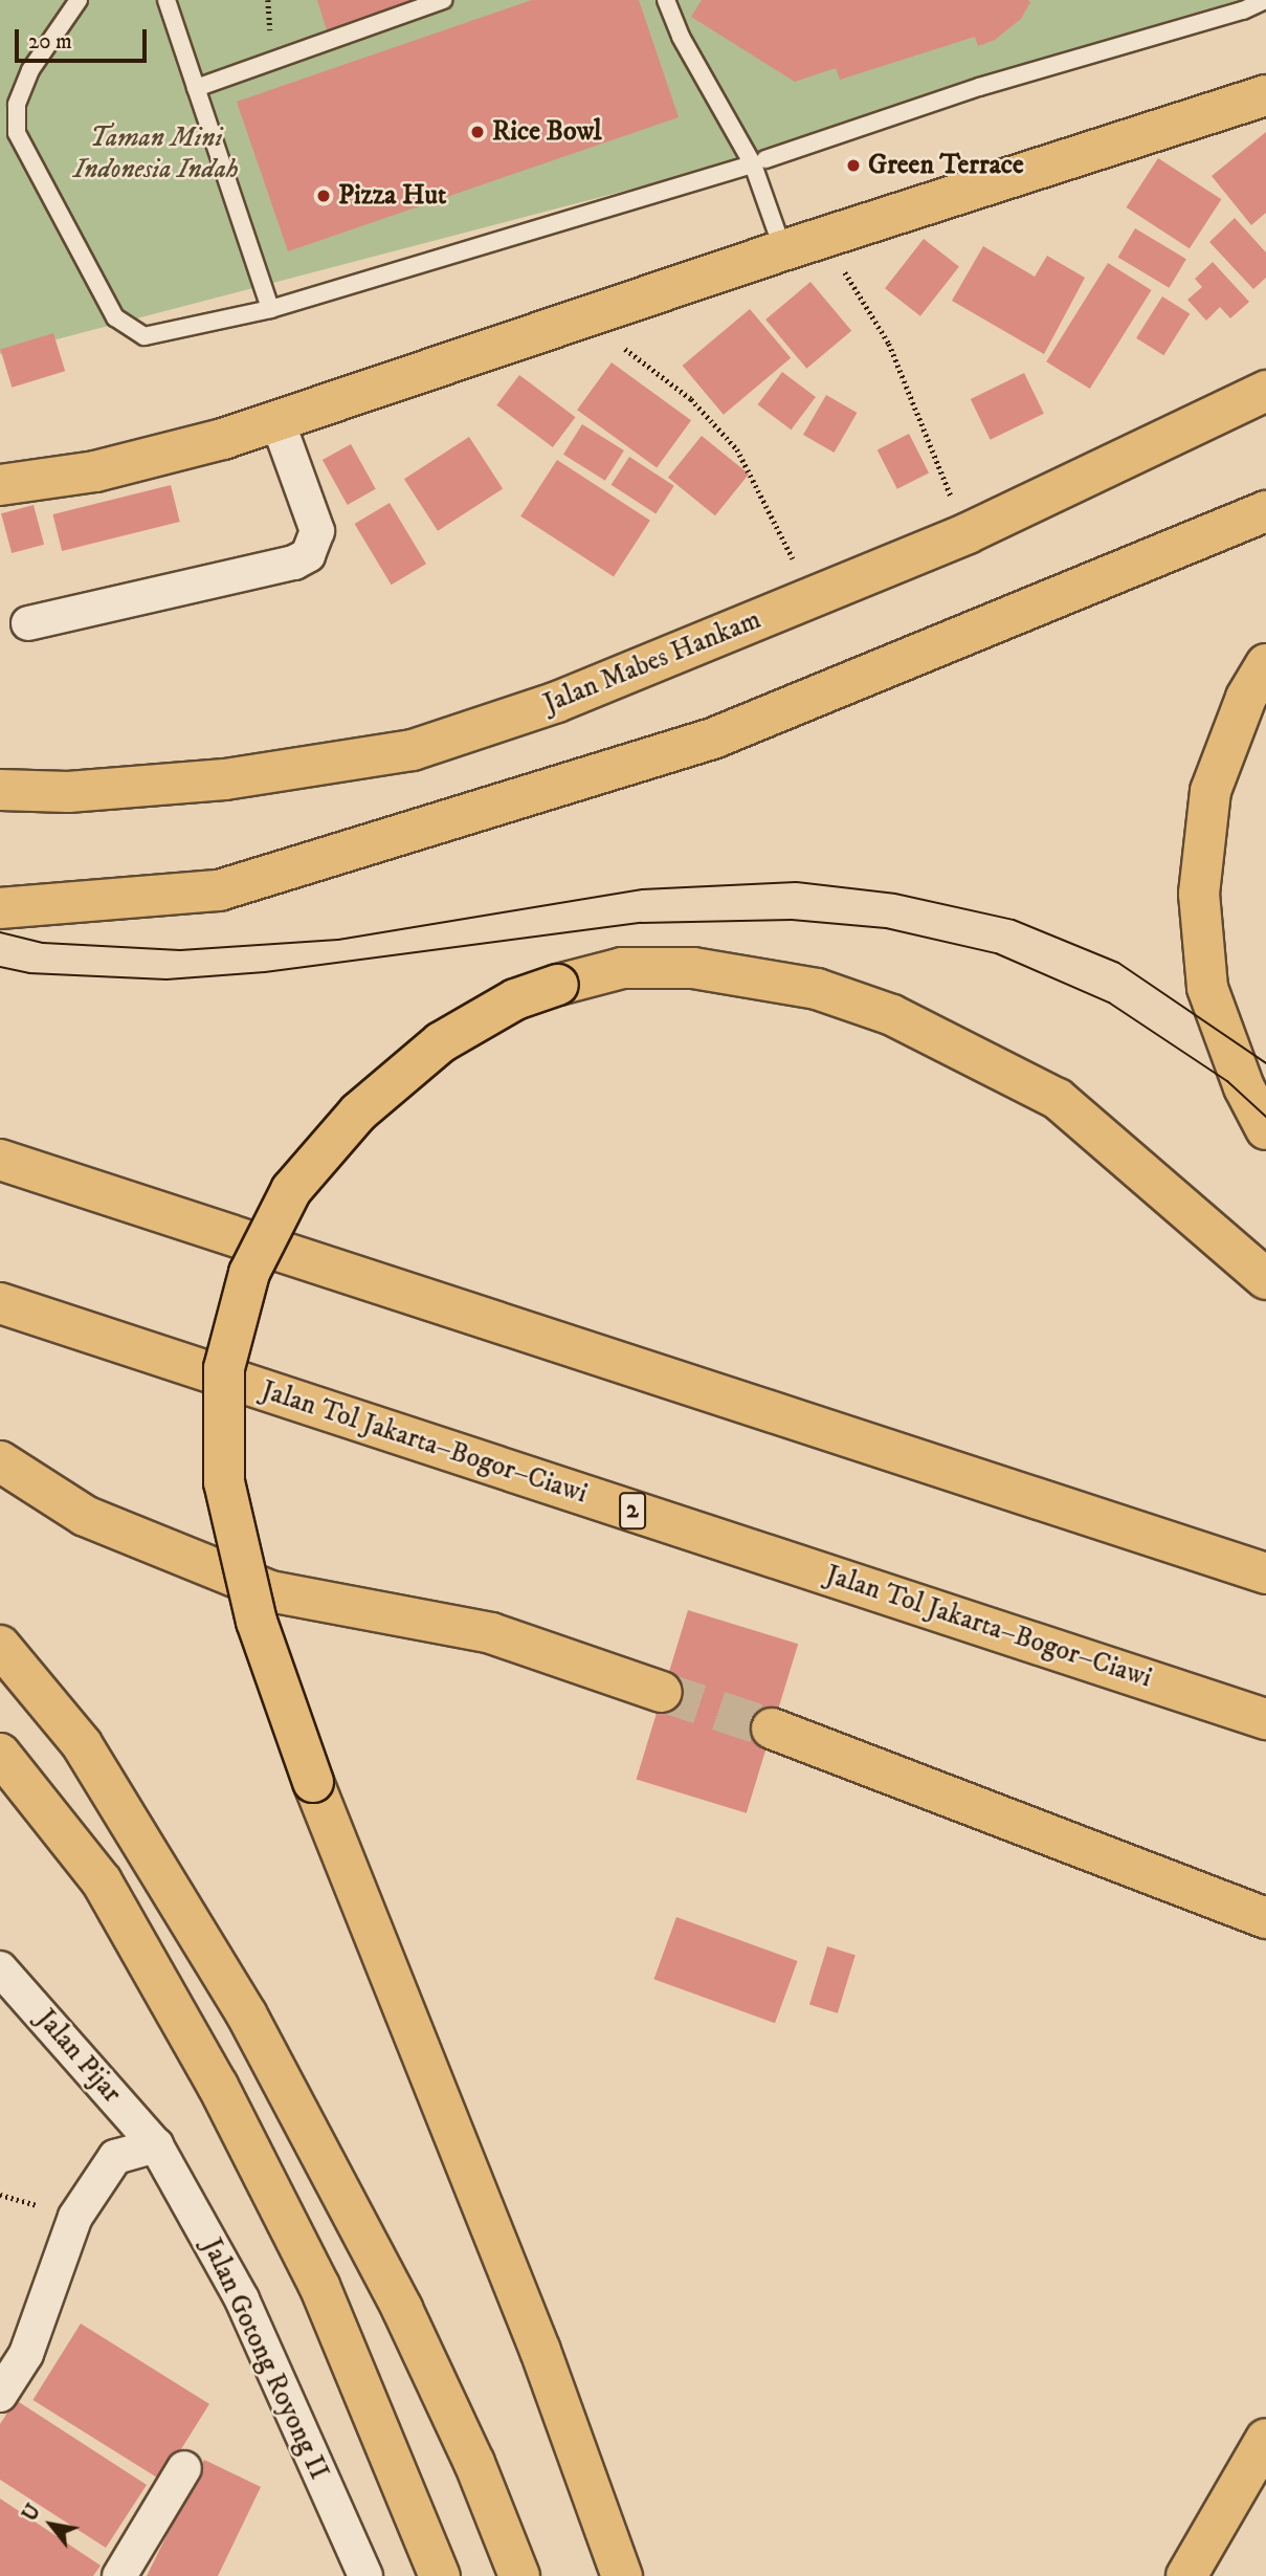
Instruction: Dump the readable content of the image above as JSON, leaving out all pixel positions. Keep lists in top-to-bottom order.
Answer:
{
  "streets": {
    "main road": ["Jalan Mabes Hankam", "Jalan Tol Jakarta–Bogor–Ciawi", "2"],
    "street": ["Jalan Pijar", "Jalan Gotong Royong II"]
  },
  "crossings": [
    ["Jalan Pijar", "Jalan Gotong Royong II"]
  ],
  "parks": ["Taman Mini Indonesia Indah"],
  "places": ["Rice Bowl", "Green Terrace", "Pizza Hut"],
  "scale_bar": "20 m",
  "north": "top left"
}
